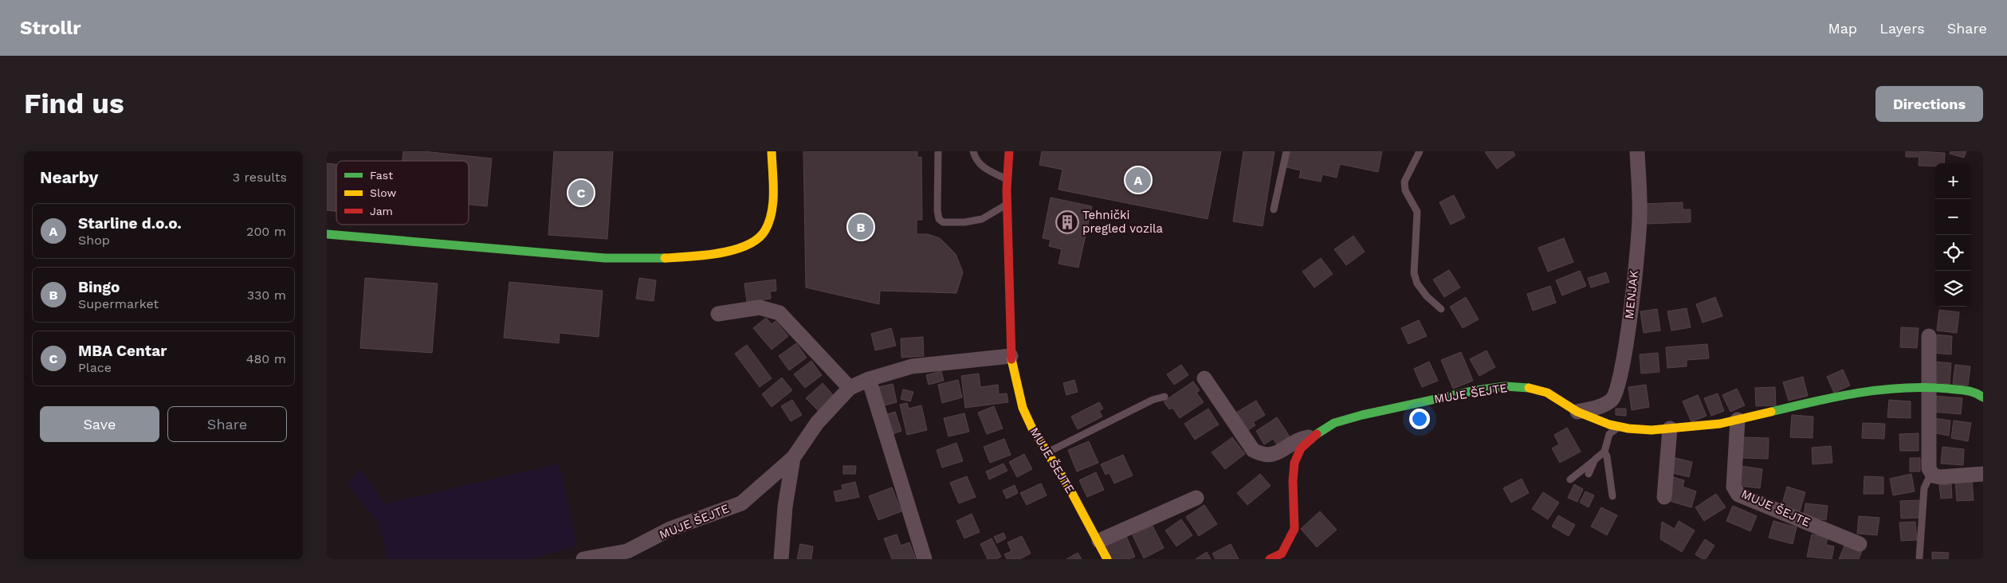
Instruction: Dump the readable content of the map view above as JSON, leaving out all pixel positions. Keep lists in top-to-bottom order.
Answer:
{
  "streets": {
    "street": ["MENJAK", "MUJE ŠEJTE"]
  },
  "crossings": [
    ["MENJAK", "MUJE ŠEJTE"]
  ],
  "places": {
    "building": ["Tehnički pregled vozila"]
  },
  "legend": ["Fast", "Slow", "Jam"],
  "page": {
    "header": "Strollr",
    "nav": ["Map", "Layers", "Share"],
    "buttons": [
      "Directions",
      ["Save", "Share"]
    ],
    "title": "Find us",
    "heading": ["Nearby", "3 results"],
    "map_buttons": ["+", "−"],
    "pins": ["A", "C", "B"],
    "list": [
      {
        "mark": "A",
        "name": "Starline d.o.o.",
        "note": "Shop",
        "value": "200 m"
      },
      {
        "mark": "B",
        "name": "Bingo",
        "note": "Supermarket",
        "value": "330 m"
      },
      {
        "mark": "C",
        "name": "MBA Centar",
        "note": "Place",
        "value": "480 m"
      }
    ]
  }
}
